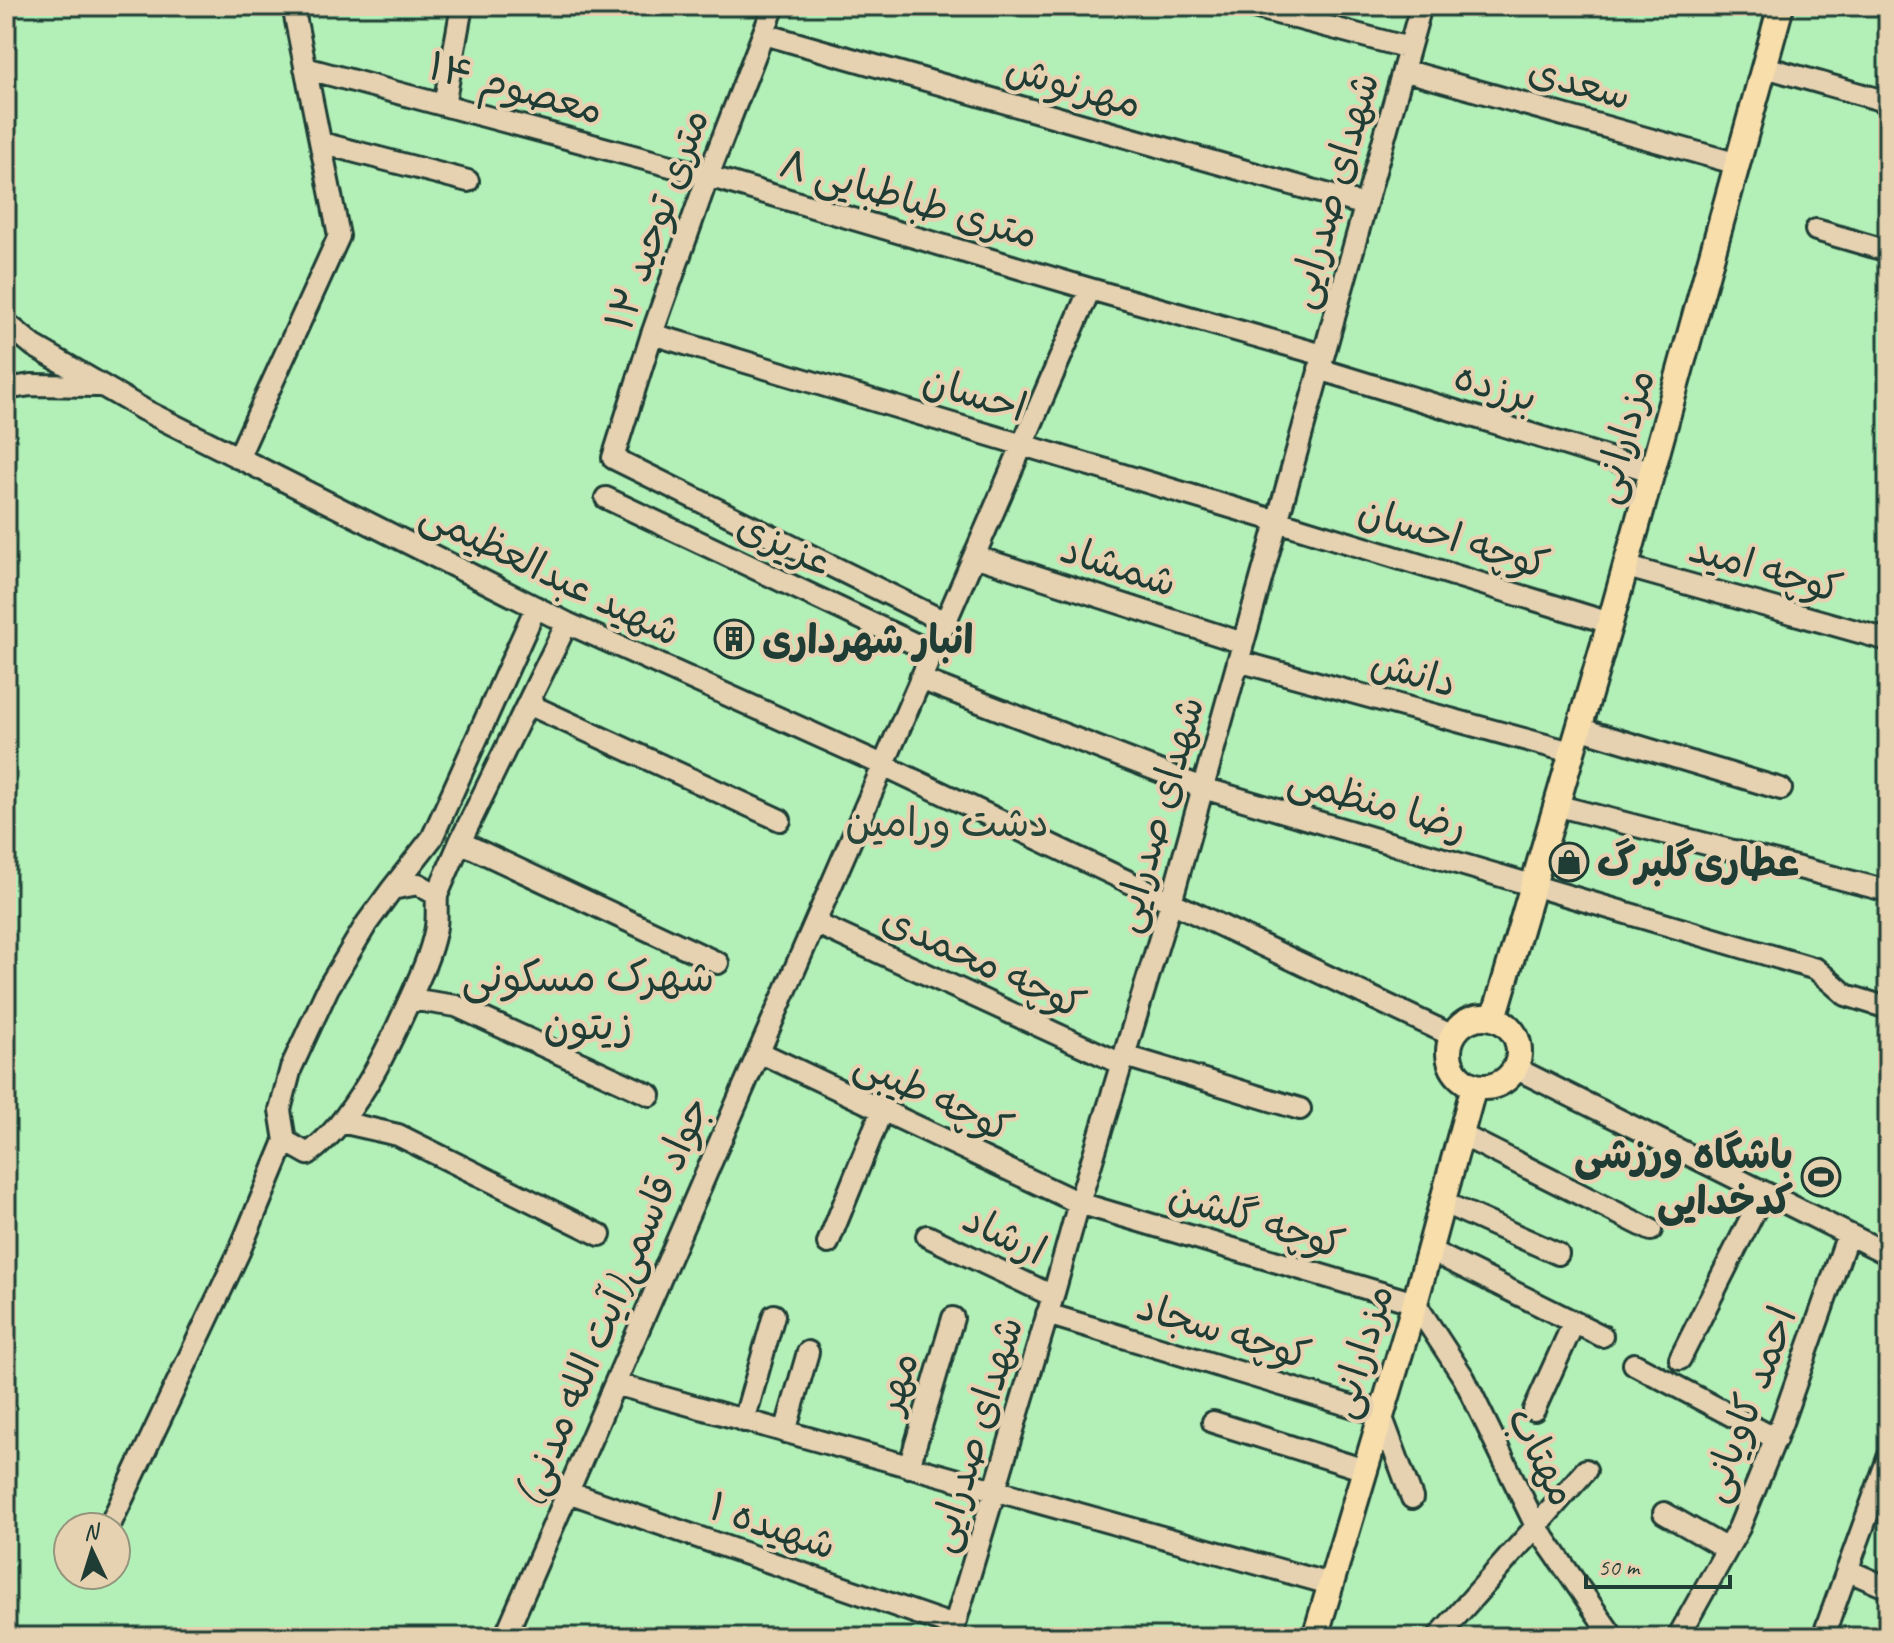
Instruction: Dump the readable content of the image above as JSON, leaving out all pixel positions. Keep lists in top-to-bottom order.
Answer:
{
  "streets": {
    "main road": ["مزدارانی"],
    "street": [
      "سعدی",
      "مهرنوش",
      "۱۴ معصوم",
      "شهدای صدرایی",
      "۸ متری طباطبایی",
      "۱۲ متری توحید",
      "برزده",
      "احسان",
      "کوچه احسان",
      "عزیزی",
      "شمشاد",
      "کوچه امید",
      "شهید عبدالعظیمی",
      "دانش",
      "رضا منظمی",
      "کوچه محمدی",
      "کوچه طیبی",
      "کوچه گلشن",
      "ارشاد",
      "جواد قاسمی(آیت الله مدنی)",
      "کوچه سجاد",
      "مهر",
      "احمد کاویانی",
      "مهتاب",
      "شهیده ۱"
    ]
  },
  "crossings": [
    ["سعدی", "شهدای صدرایی"],
    ["سعدی", "مزدارانی"],
    ["مهرنوش", "شهدای صدرایی"],
    ["مهرنوش", "۱۲ متری توحید"],
    ["۱۴ معصوم", "۸ متری طباطبایی"],
    ["۱۴ معصوم", "۱۲ متری توحید"],
    ["شهدای صدرایی", "۸ متری طباطبایی"],
    ["شهدای صدرایی", "برزده"],
    ["شهدای صدرایی", "احسان"],
    ["شهدای صدرایی", "کوچه احسان"],
    ["شهدای صدرایی", "شمشاد"],
    ["شهدای صدرایی", "شهید عبدالعظیمی"],
    ["شهدای صدرایی", "دانش"],
    ["شهدای صدرایی", "رضا منظمی"],
    ["شهدای صدرایی", "کوچه محمدی"],
    ["شهدای صدرایی", "کوچه طیبی"],
    ["شهدای صدرایی", "کوچه گلشن"],
    ["شهدای صدرایی", "ارشاد"],
    ["شهدای صدرایی", "کوچه سجاد"],
    ["شهدای صدرایی", "شهیده ۱"],
    ["۸ متری طباطبایی", "۱۲ متری توحید"],
    ["۸ متری طباطبایی", "برزده"],
    ["۸ متری طباطبایی", "جواد قاسمی(آیت الله مدنی)"],
    ["۱۲ متری توحید", "احسان"],
    ["۱۲ متری توحید", "جواد قاسمی(آیت الله مدنی)"],
    ["برزده", "مزدارانی"],
    ["احسان", "کوچه احسان"],
    ["احسان", "جواد قاسمی(آیت الله مدنی)"],
    ["مزدارانی", "کوچه احسان"],
    ["مزدارانی", "کوچه امید"],
    ["مزدارانی", "شهید عبدالعظیمی"],
    ["مزدارانی", "دانش"],
    ["مزدارانی", "رضا منظمی"],
    ["مزدارانی", "کوچه گلشن"],
    ["مزدارانی", "کوچه سجاد"],
    ["مزدارانی", "مهتاب"],
    ["عزیزی", "جواد قاسمی(آیت الله مدنی)"],
    ["شمشاد", "دانش"],
    ["شمشاد", "جواد قاسمی(آیت الله مدنی)"],
    ["شهید عبدالعظیمی", "جواد قاسمی(آیت الله مدنی)"],
    ["رضا منظمی", "جواد قاسمی(آیت الله مدنی)"],
    ["کوچه محمدی", "جواد قاسمی(آیت الله مدنی)"],
    ["کوچه طیبی", "کوچه گلشن"],
    ["کوچه طیبی", "جواد قاسمی(آیت الله مدنی)"],
    ["کوچه گلشن", "مهتاب"],
    ["ارشاد", "کوچه سجاد"],
    ["جواد قاسمی(آیت الله مدنی)", "شهیده ۱"]
  ],
  "districts": ["شهرک مسکونی زیتون"],
  "parks": ["دشت ورامین"],
  "places": {
    "building": ["انبار شهرداری"],
    "shop": ["عطاری‌گلبرگ"],
    "sports": ["باشگاه ورزشی کدخدایی"]
  },
  "scale_bar": "50 m",
  "north": "top"
}
